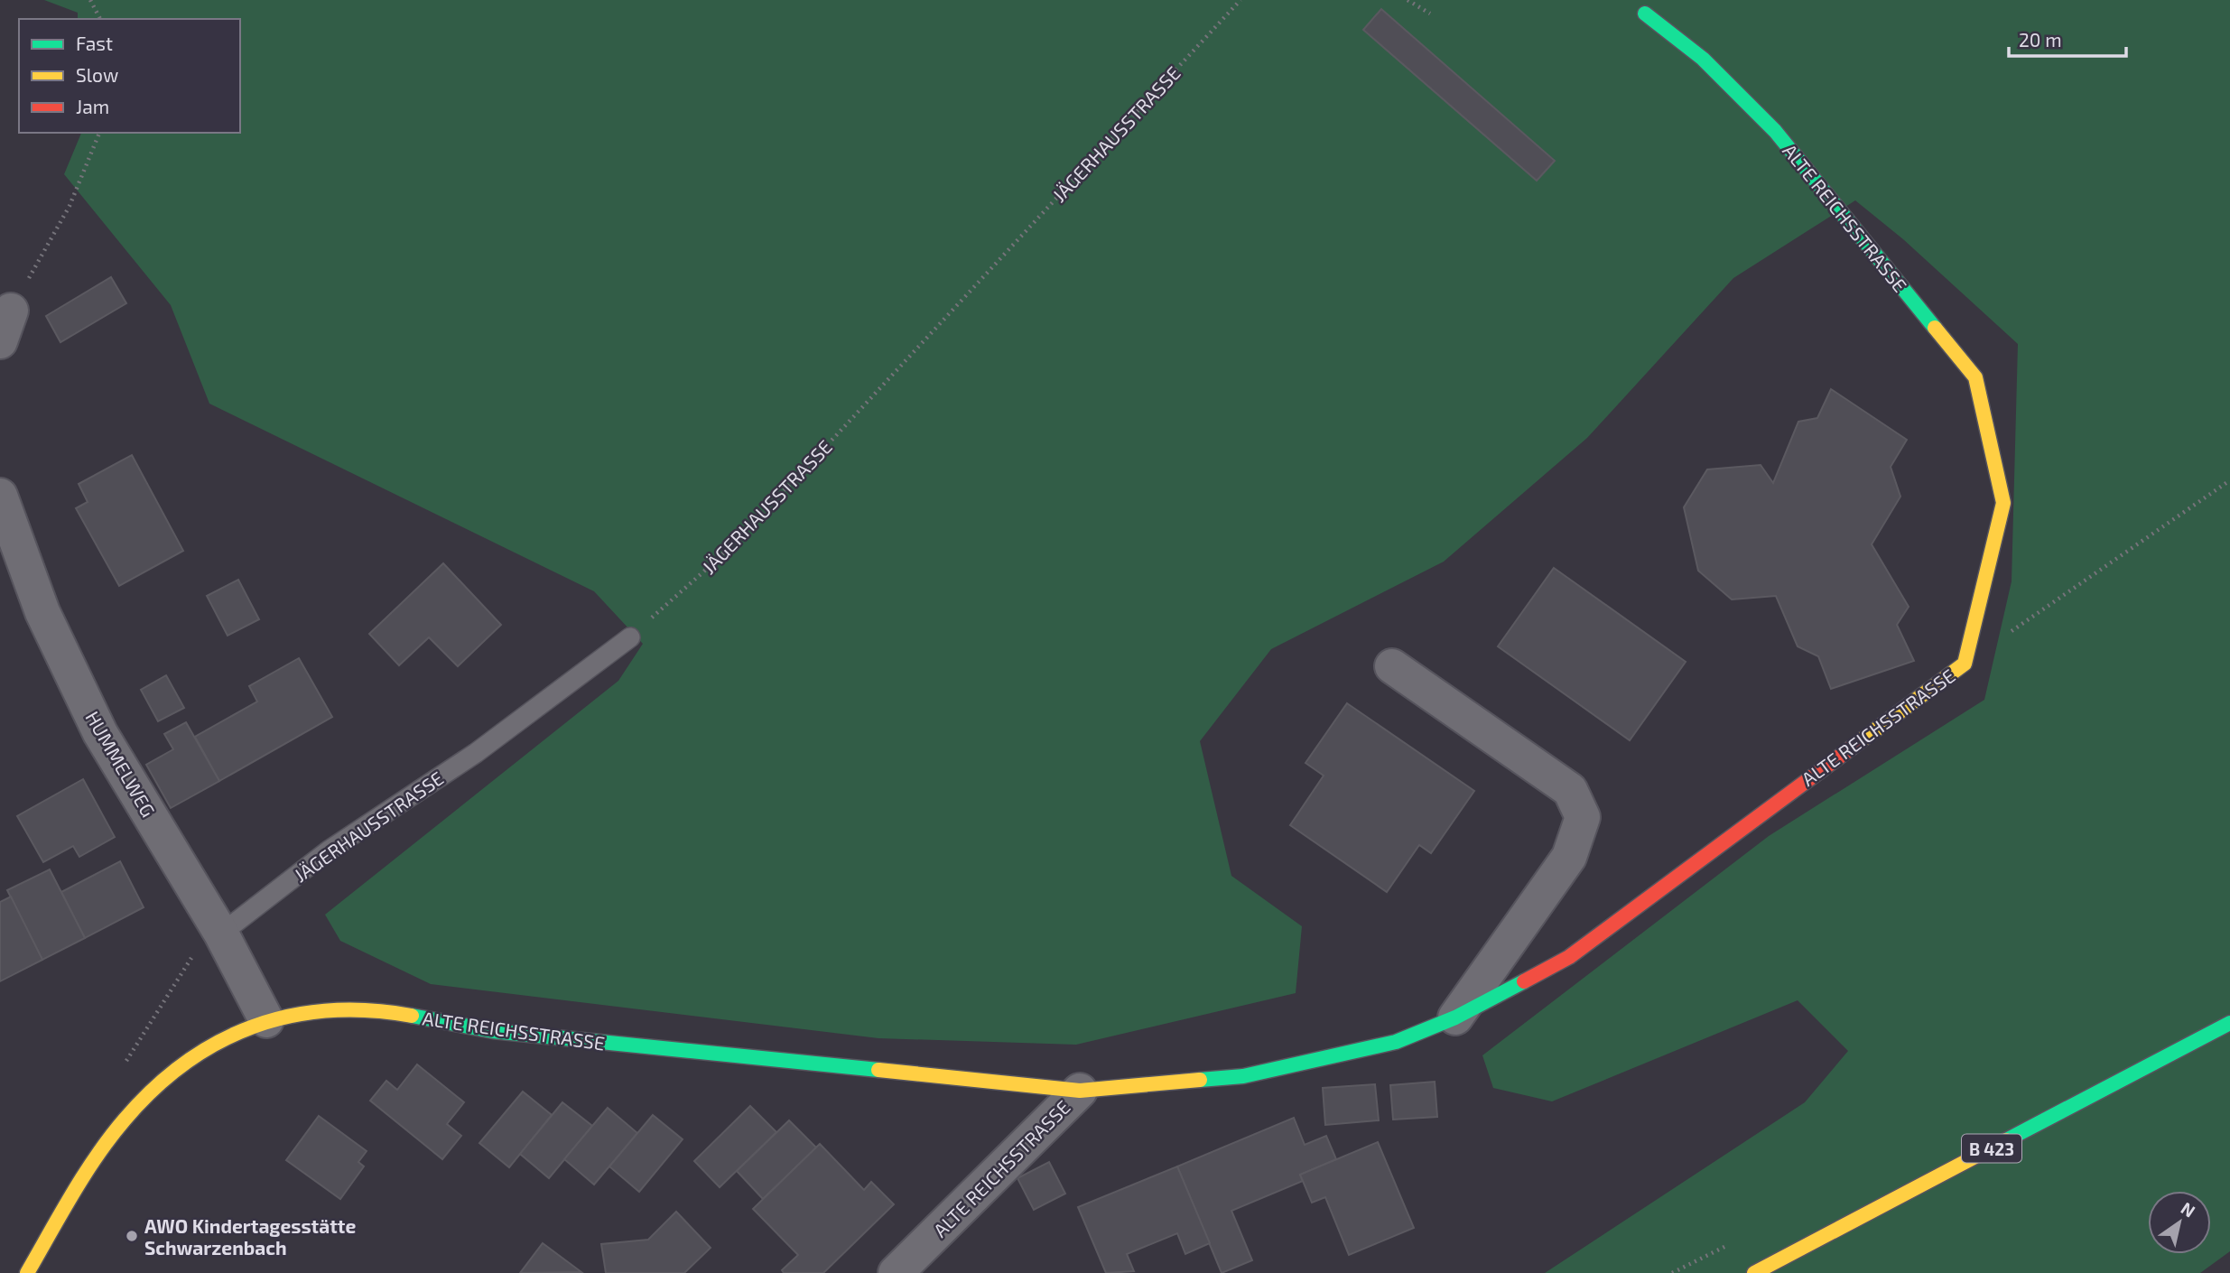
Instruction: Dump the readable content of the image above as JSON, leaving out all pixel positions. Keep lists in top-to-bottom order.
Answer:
{
  "streets": {
    "street": ["ALTE REICHSSTRASSE", "HUMMELWEG", "B 423"],
    "lane": ["JÄGERHAUSSTRASSE"]
  },
  "crossings": [
    ["JÄGERHAUSSTRASSE", "HUMMELWEG"],
    ["ALTE REICHSSTRASSE", "HUMMELWEG"]
  ],
  "places": ["AWO Kindertagesstätte Schwarzenbach"],
  "legend": ["Fast", "Slow", "Jam"],
  "scale_bar": "20 m",
  "north": "top right"
}
